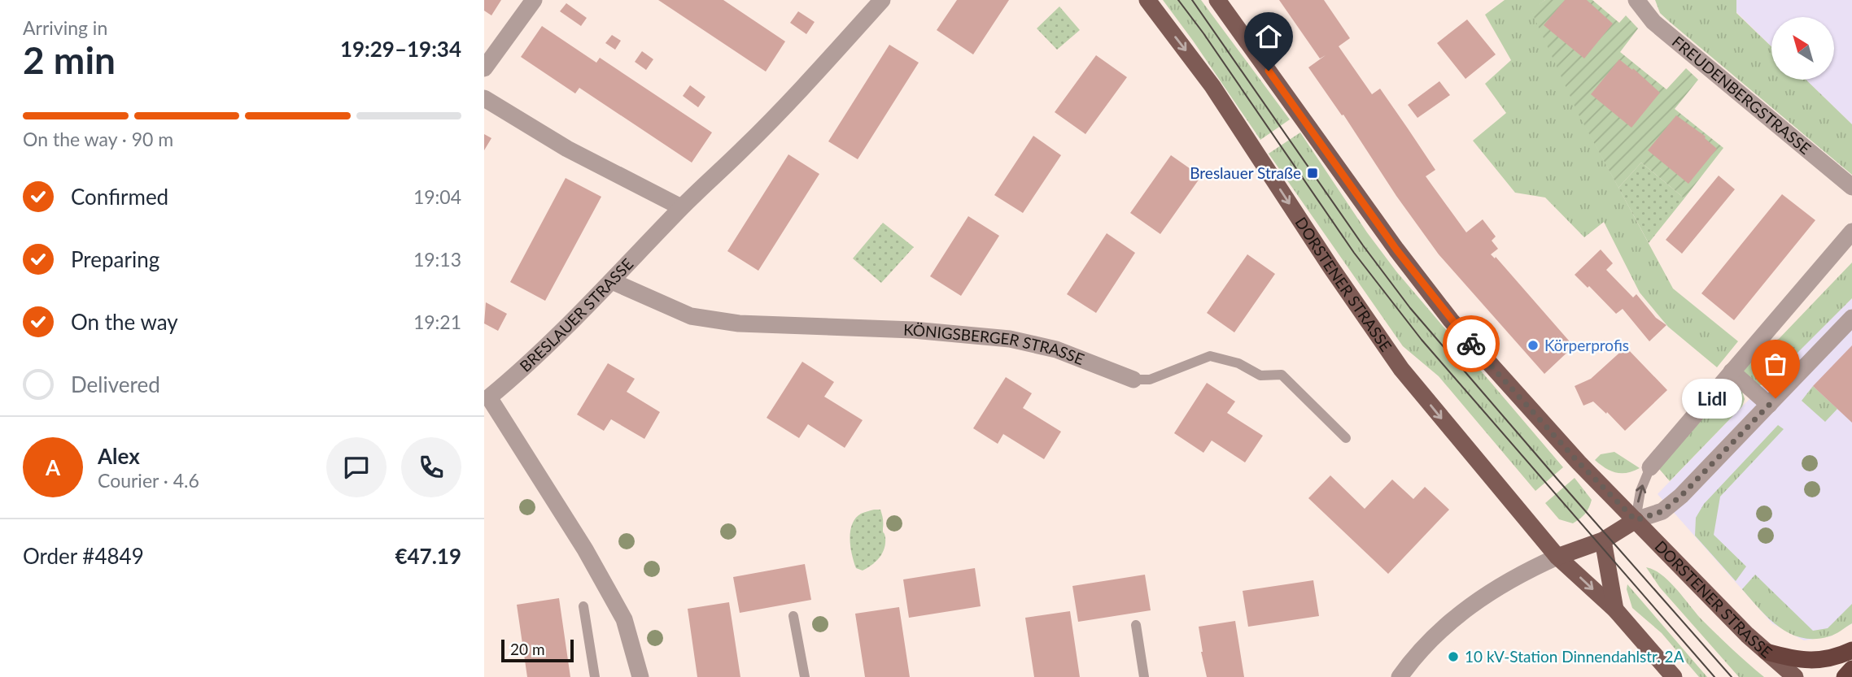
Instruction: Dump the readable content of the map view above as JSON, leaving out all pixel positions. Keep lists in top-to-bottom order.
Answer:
{
  "streets": {
    "main road": ["DORSTENER STRASSE"],
    "street": ["FREUDENBERGSTRASSE", "BRESLAUER STRASSE", "KÖNIGSBERGER STRASSE"]
  },
  "crossings": [
    ["BRESLAUER STRASSE", "KÖNIGSBERGER STRASSE"]
  ],
  "places": {
    "transit": ["Breslauer Straße"],
    "other": ["Körperprofis", "Lidl", "10 kV-Station Dinnendahlstr. 2A"]
  },
  "scale_bar": "20 m",
  "north": "top left",
  "page": {
    "heading": ["2 min", "Arriving in", "19:29–19:34"],
    "panel": [
      "Alex",
      "Courier · 4.6",
      "Order #4849",
      "€47.19"
    ],
    "bar": "On the way · 90 m",
    "list": [
      ["Confirmed", "19:04"],
      ["Preparing", "19:13"],
      ["On the way", "19:21"],
      "Delivered"
    ],
    "bubble": "Lidl",
    "round": "A",
    "scale": "20 m"
  }
}
